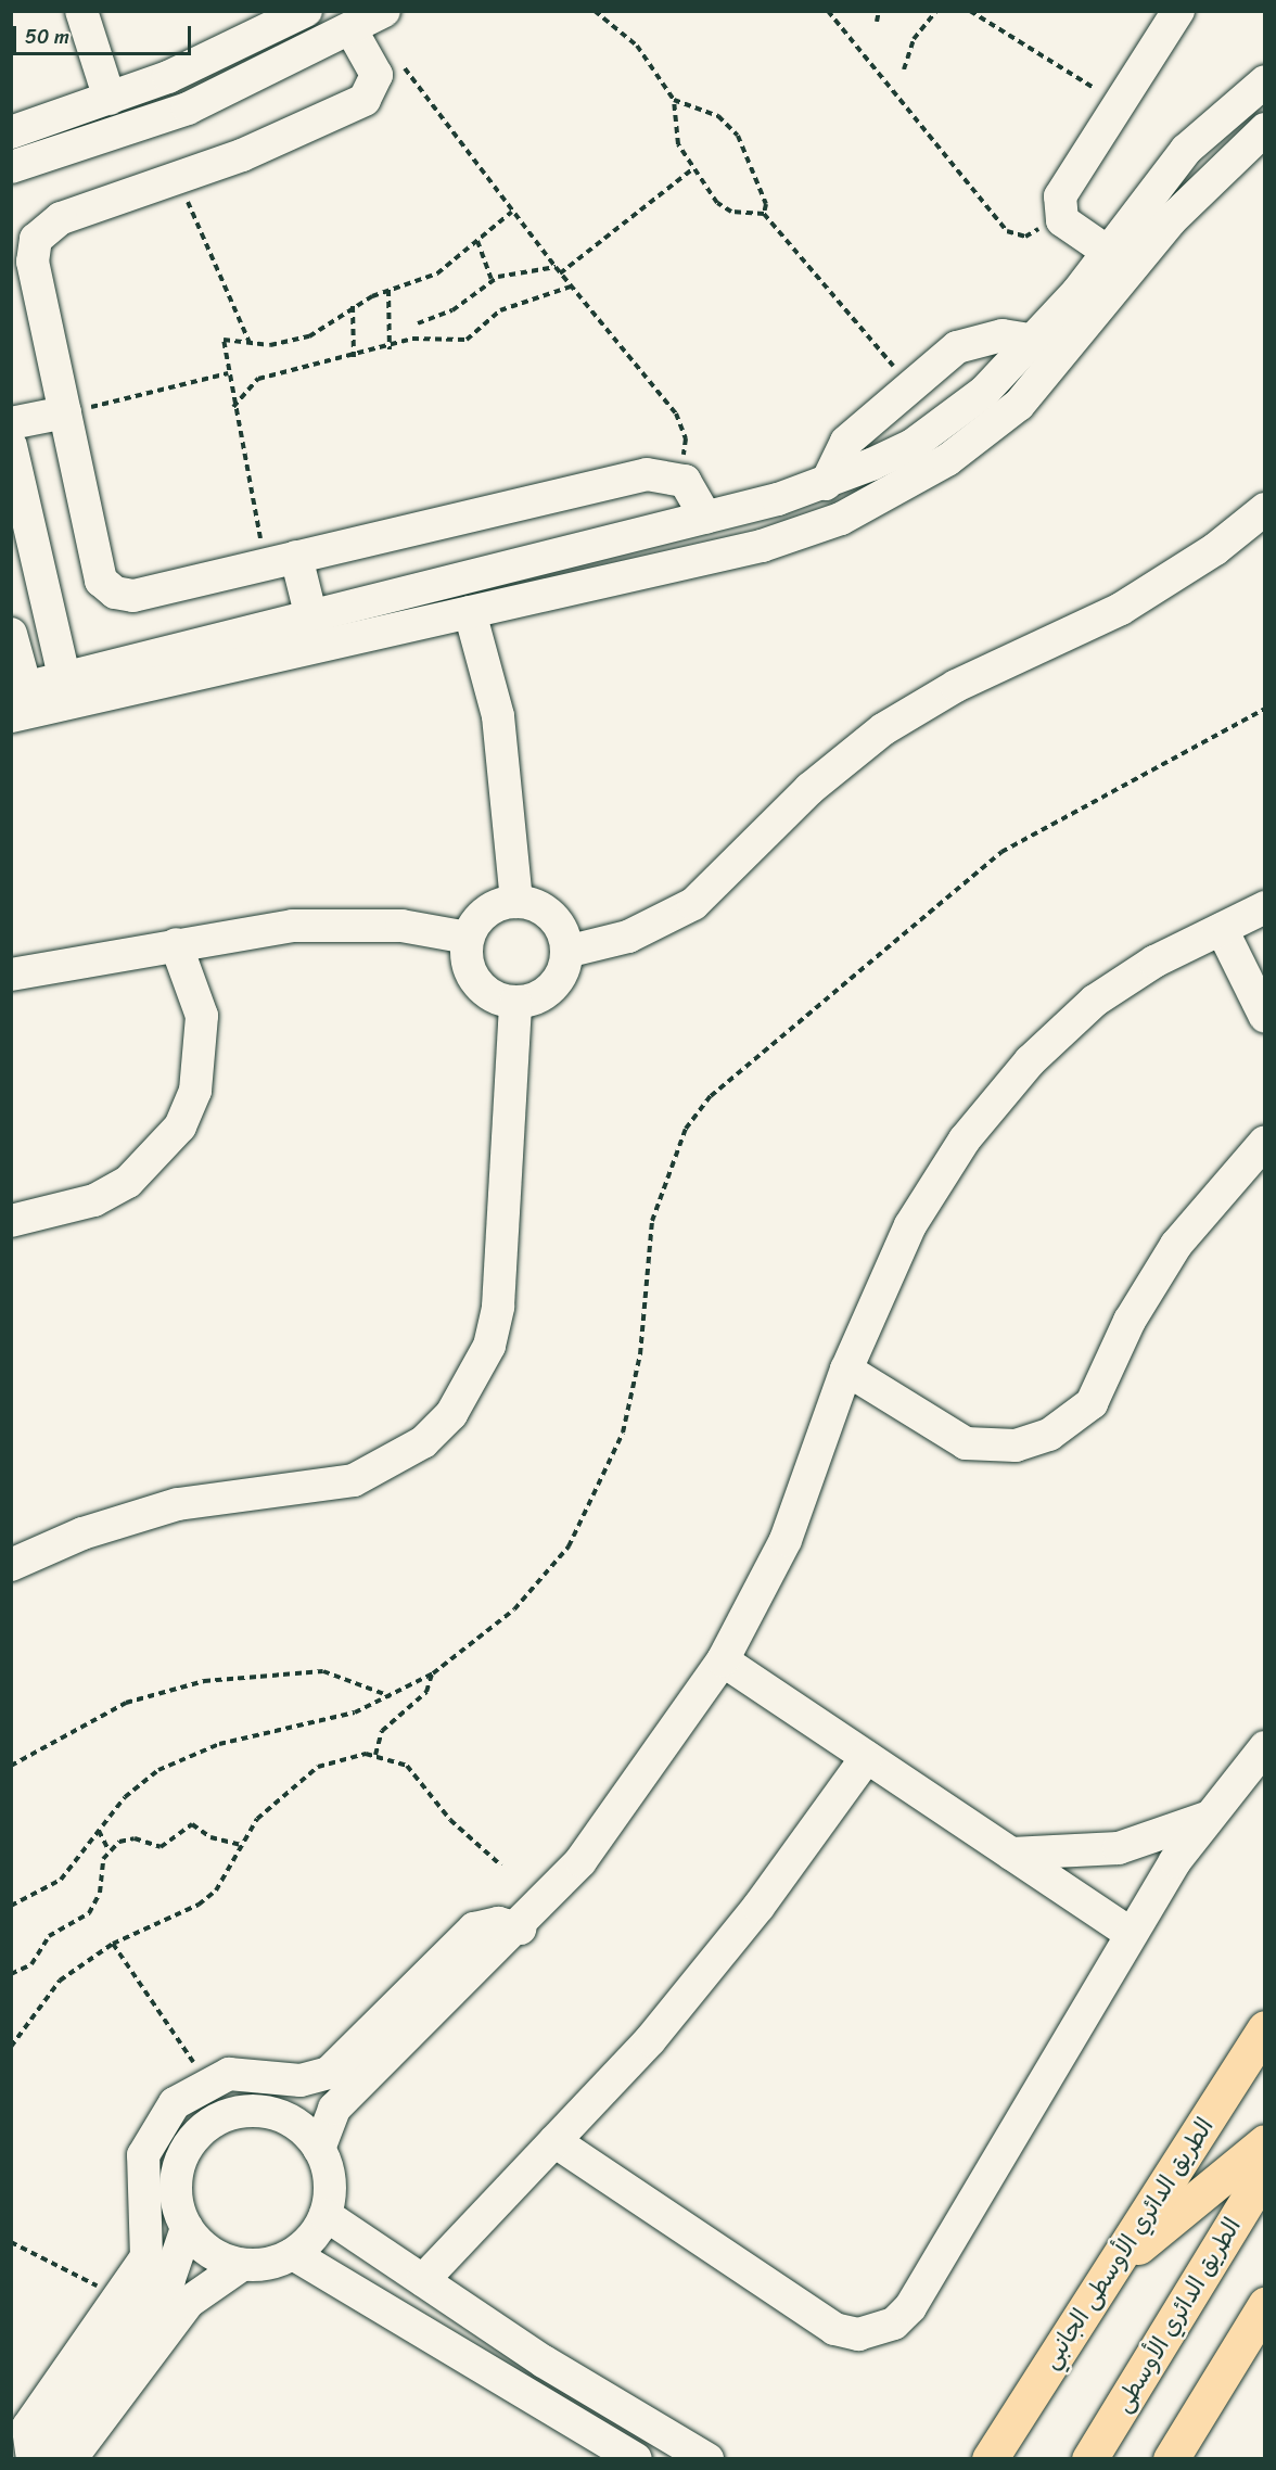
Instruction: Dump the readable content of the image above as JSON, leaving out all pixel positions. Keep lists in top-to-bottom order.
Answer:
{
  "streets": {
    "highway": ["الطريق الدائري الأوسطى الجانبي", "الطريق الدائري الأوسطى"]
  },
  "scale_bar": "50 m"
}
